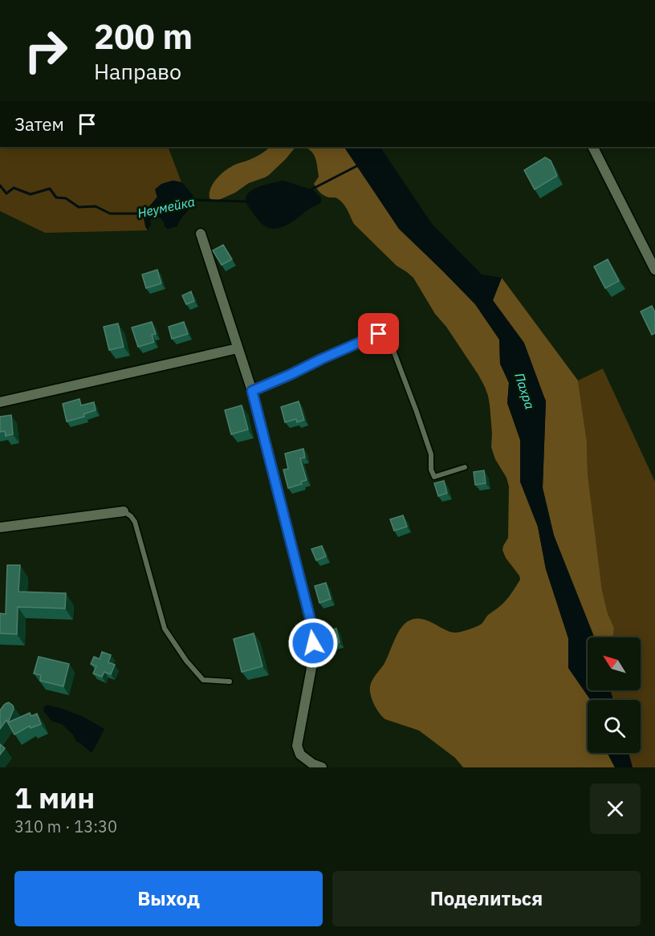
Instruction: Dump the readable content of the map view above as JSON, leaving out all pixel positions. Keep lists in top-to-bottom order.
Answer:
{
  "water": ["Неумейка", "Пахра"],
  "north": "top left",
  "page": {
    "turn": ["200 m", "Направо"],
    "then": "Затем",
    "heading": ["1 мин", "310 m · 13:30"],
    "buttons": ["Выход", "Поделиться"]
  }
}
